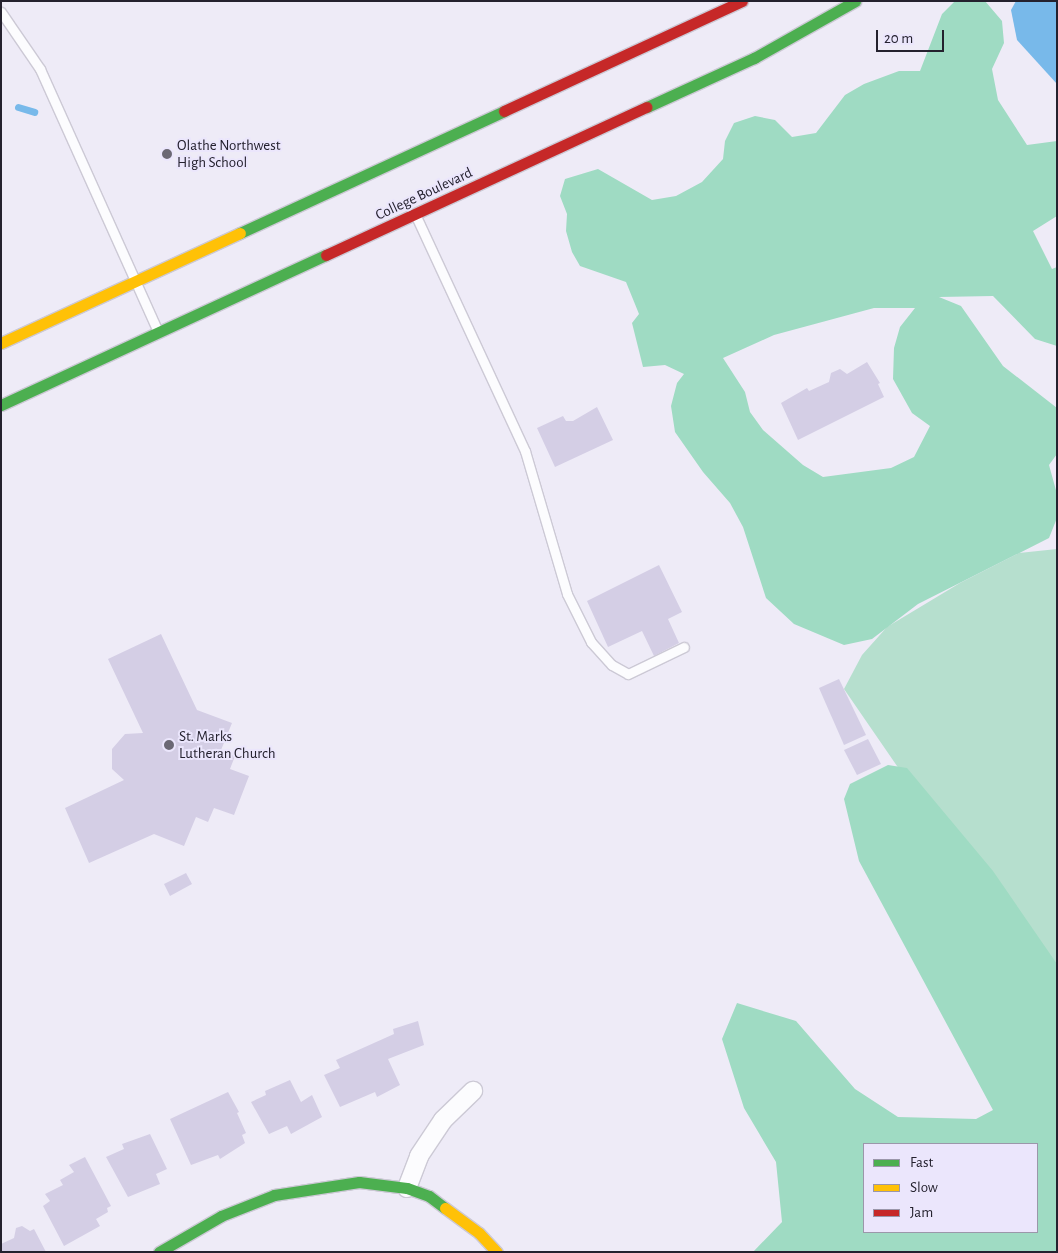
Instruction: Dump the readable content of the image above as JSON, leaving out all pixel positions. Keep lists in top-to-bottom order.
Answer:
{
  "streets": {
    "main road": ["College Boulevard"]
  },
  "places": ["Olathe Northwest High School", "St. Marks Lutheran Church"],
  "legend": ["Fast", "Slow", "Jam"],
  "scale_bar": "20 m"
}
